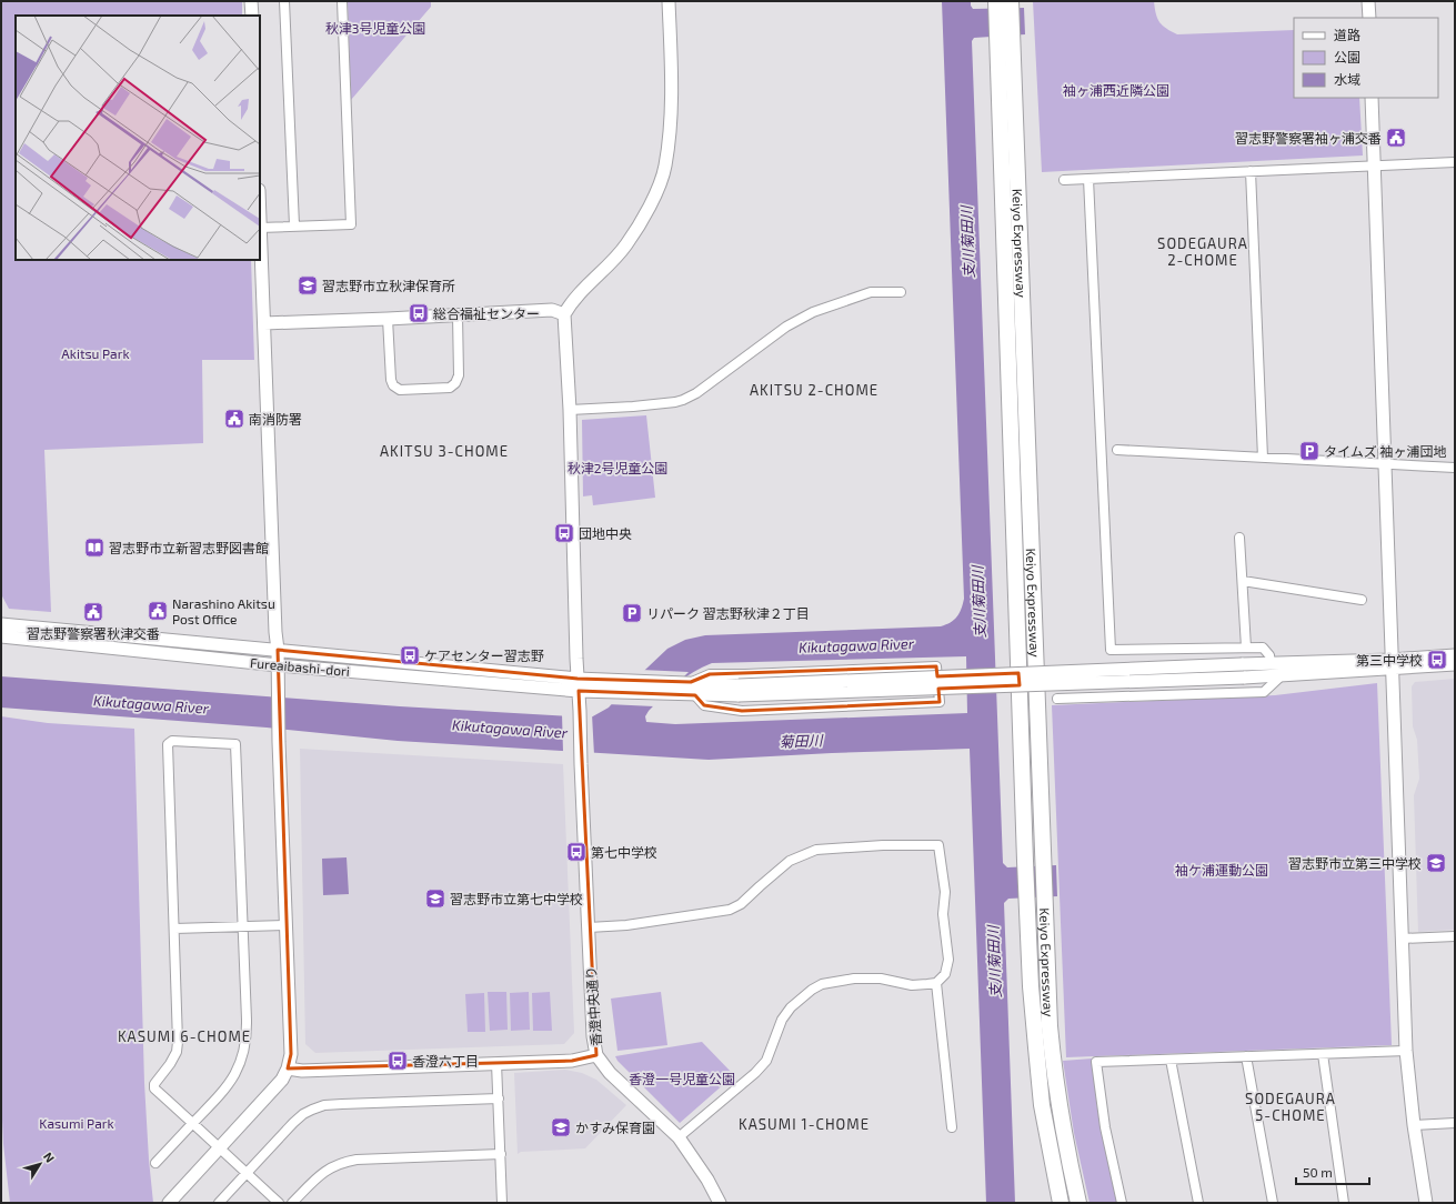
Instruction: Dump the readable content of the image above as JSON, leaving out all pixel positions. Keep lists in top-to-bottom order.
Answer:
{
  "streets": {
    "highway": ["Keiyo Expressway"],
    "street": ["Fureaibashi-dori", "香澄中央通り"]
  },
  "crossings": [
    ["Fureaibashi-dori", "香澄中央通り"]
  ],
  "districts": [
    "SODEGAURA 2-CHOME",
    "AKITSU 2-CHOME",
    "AKITSU 3-CHOME",
    "KASUMI 6-CHOME",
    "SODEGAURA 5-CHOME",
    "KASUMI 1-CHOME"
  ],
  "water": ["支川菊田川", "Kikutagawa River", "菊田川"],
  "parks": [
    "秋津3号児童公園",
    "袖ヶ浦西近隣公園",
    "Akitsu Park",
    "秋津2号児童公園",
    "袖ケ浦運動公園",
    "香澄一号児童公園",
    "Kasumi Park"
  ],
  "places": {
    "public building": [
      "習志野警察署袖ヶ浦交番",
      "南消防署",
      "Narashino Akitsu Post Office",
      "習志野警察署秋津交番"
    ],
    "school or university": [
      "習志野市立秋津保育所",
      "習志野市立第三中学校",
      "習志野市立第七中学校",
      "かすみ保育園"
    ],
    "bus stop": [
      "総合福祉センター",
      "団地中央",
      "ケアセンター習志野",
      "第三中学校",
      "第七中学校",
      "香澄六丁目"
    ],
    "parking": ["タイムズ 袖ヶ浦団地", "リパーク 習志野秋津２丁目"],
    "library": ["習志野市立新習志野図書館"]
  },
  "legend": ["道路", "公園", "水域"],
  "scale_bar": "50 m",
  "north": "top right"
}
